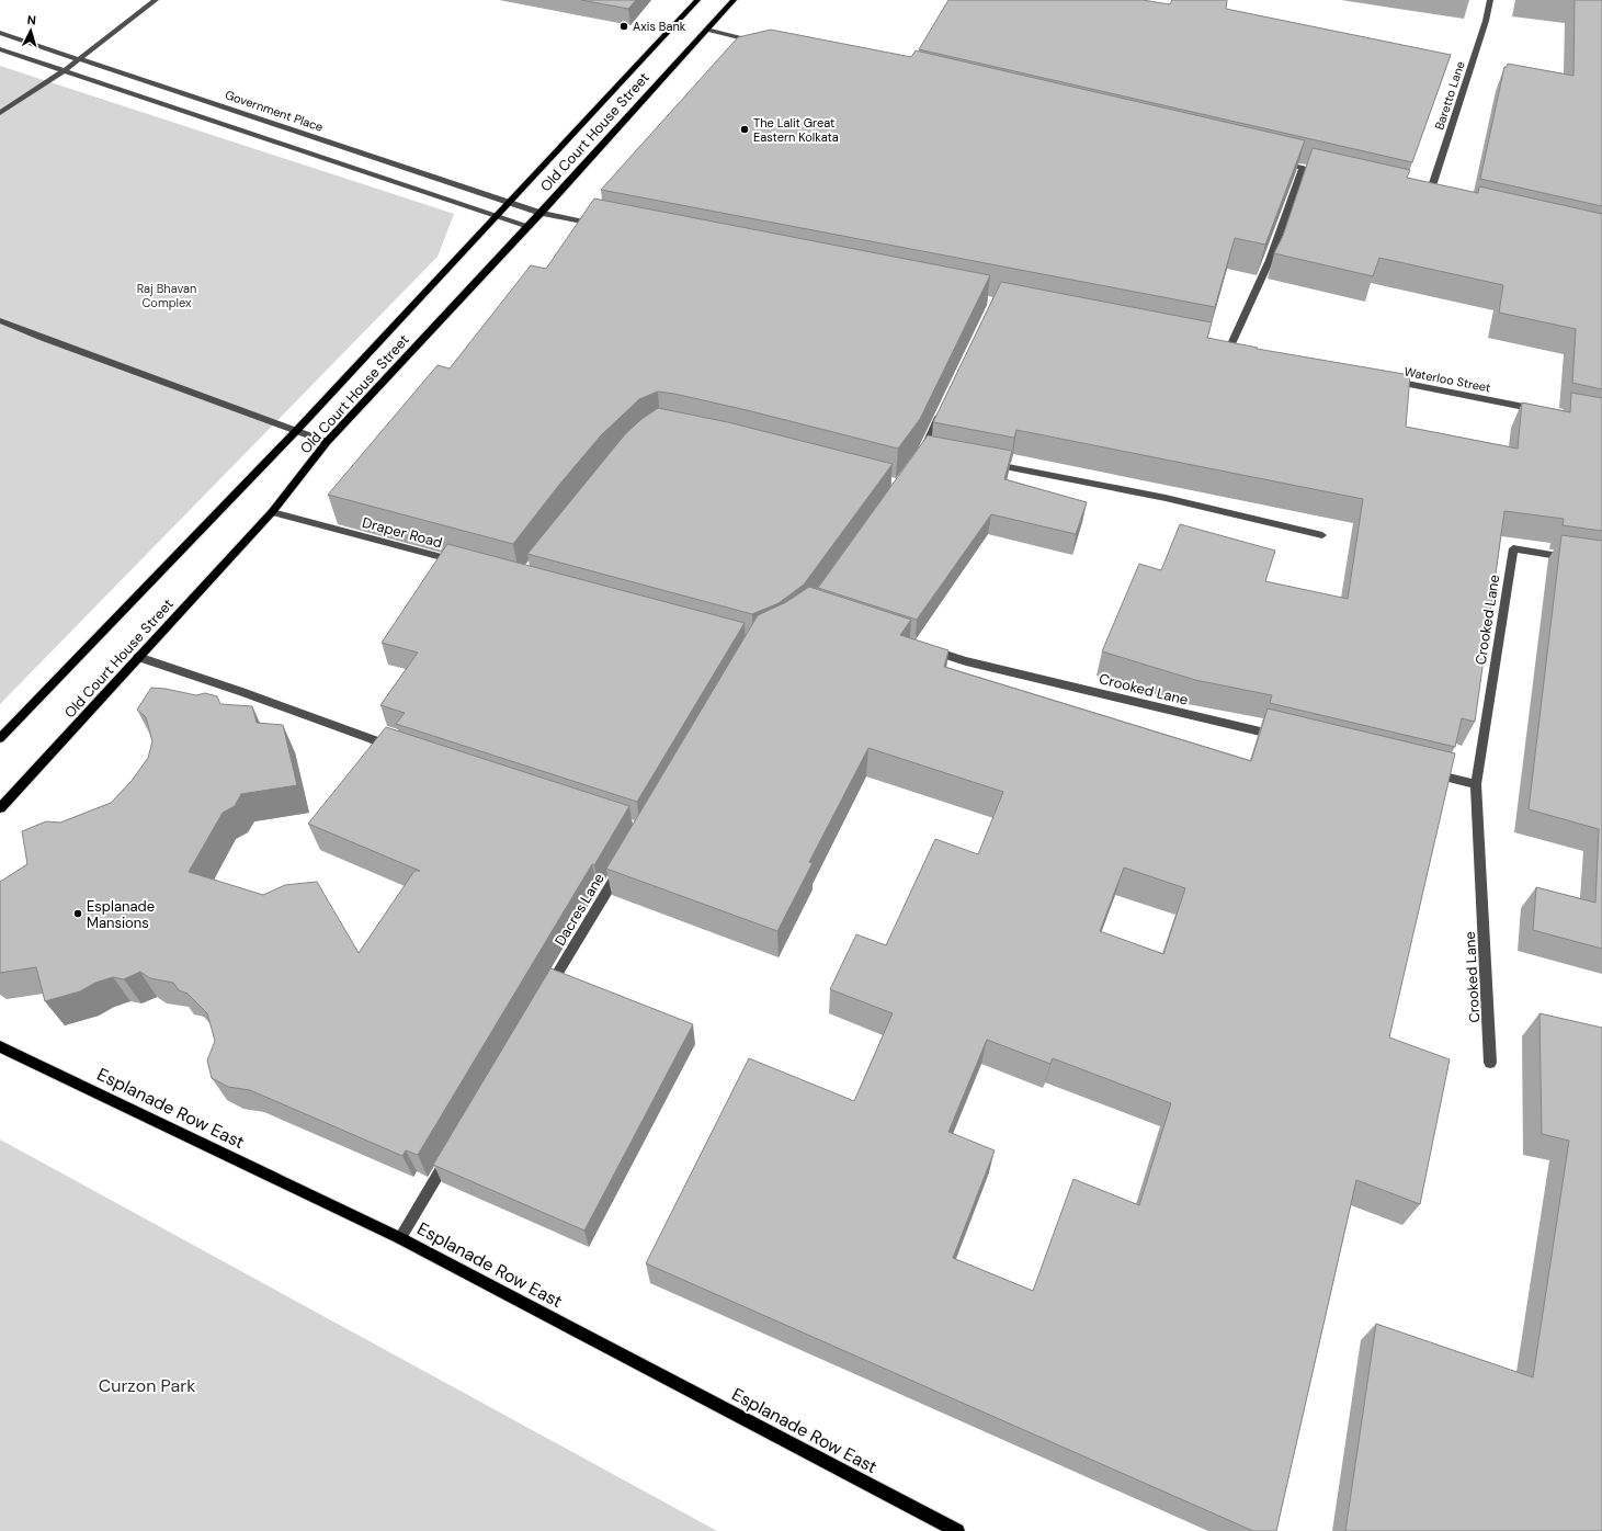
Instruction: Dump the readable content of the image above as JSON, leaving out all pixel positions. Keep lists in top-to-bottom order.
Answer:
{
  "streets": {
    "main road": ["Old Court House Street", "Esplanade Row East"],
    "street": [
      "Baretto Lane",
      "Government Place",
      "Waterloo Street",
      "Draper Road",
      "Crooked Lane",
      "Dacres Lane"
    ]
  },
  "crossings": [
    ["Government Place", "Old Court House Street"],
    ["Old Court House Street", "Draper Road"]
  ],
  "parks": ["Raj Bhavan Complex", "Curzon Park"],
  "places": ["Axis Bank", "The Lalit Great Eastern Kolkata", "Esplanade Mansions"],
  "north": "top"
}
